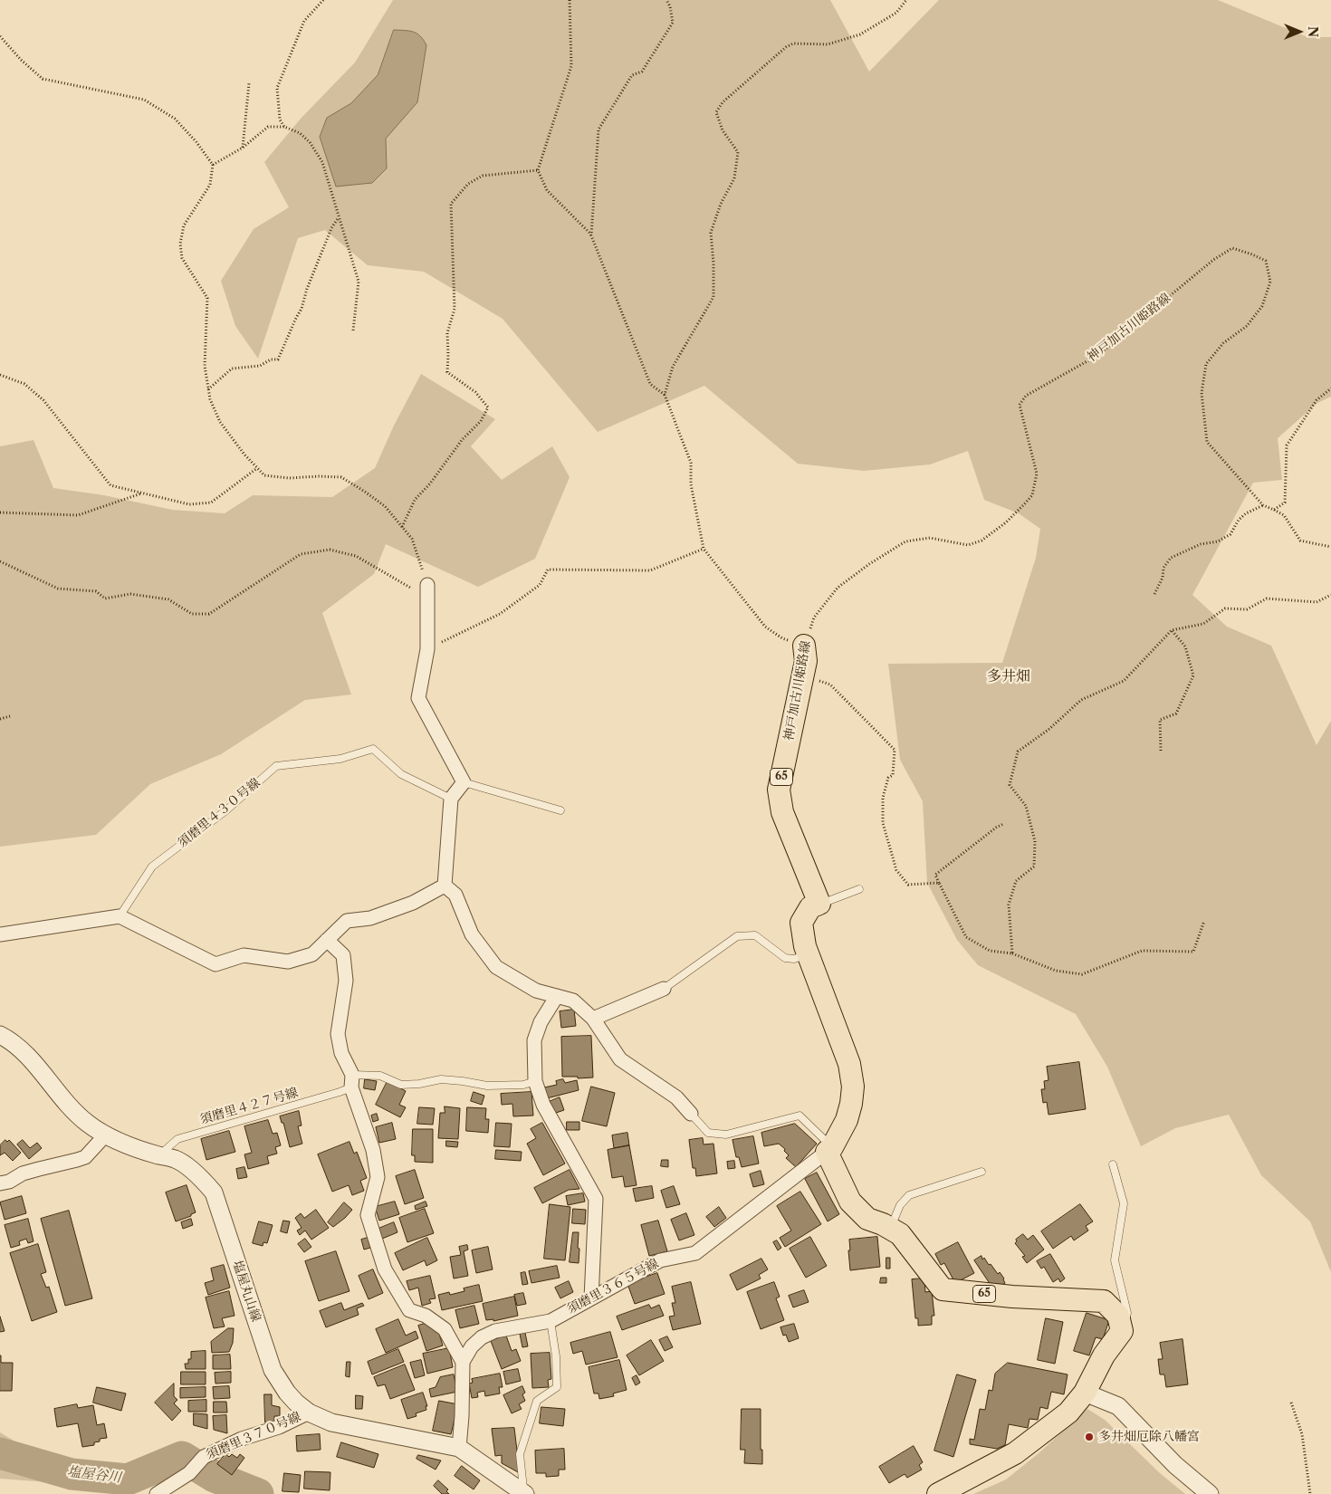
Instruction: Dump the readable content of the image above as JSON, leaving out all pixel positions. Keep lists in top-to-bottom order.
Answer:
{
  "streets": {
    "main road": ["神戸加古川姫路線", "65"],
    "street": ["須磨里３６５号線", "塩屋丸山線", "須磨里３７０号線"],
    "lane": ["須磨里４３０号線", "須磨里４２７号線"]
  },
  "crossings": [
    ["65", "須磨里３６５号線"],
    ["須磨里４２７号線", "塩屋丸山線"],
    ["塩屋丸山線", "須磨里３７０号線"]
  ],
  "districts": ["多井畑"],
  "water": ["塩屋谷川"],
  "places": ["多井畑厄除八幡宮"],
  "north": "right"
}
